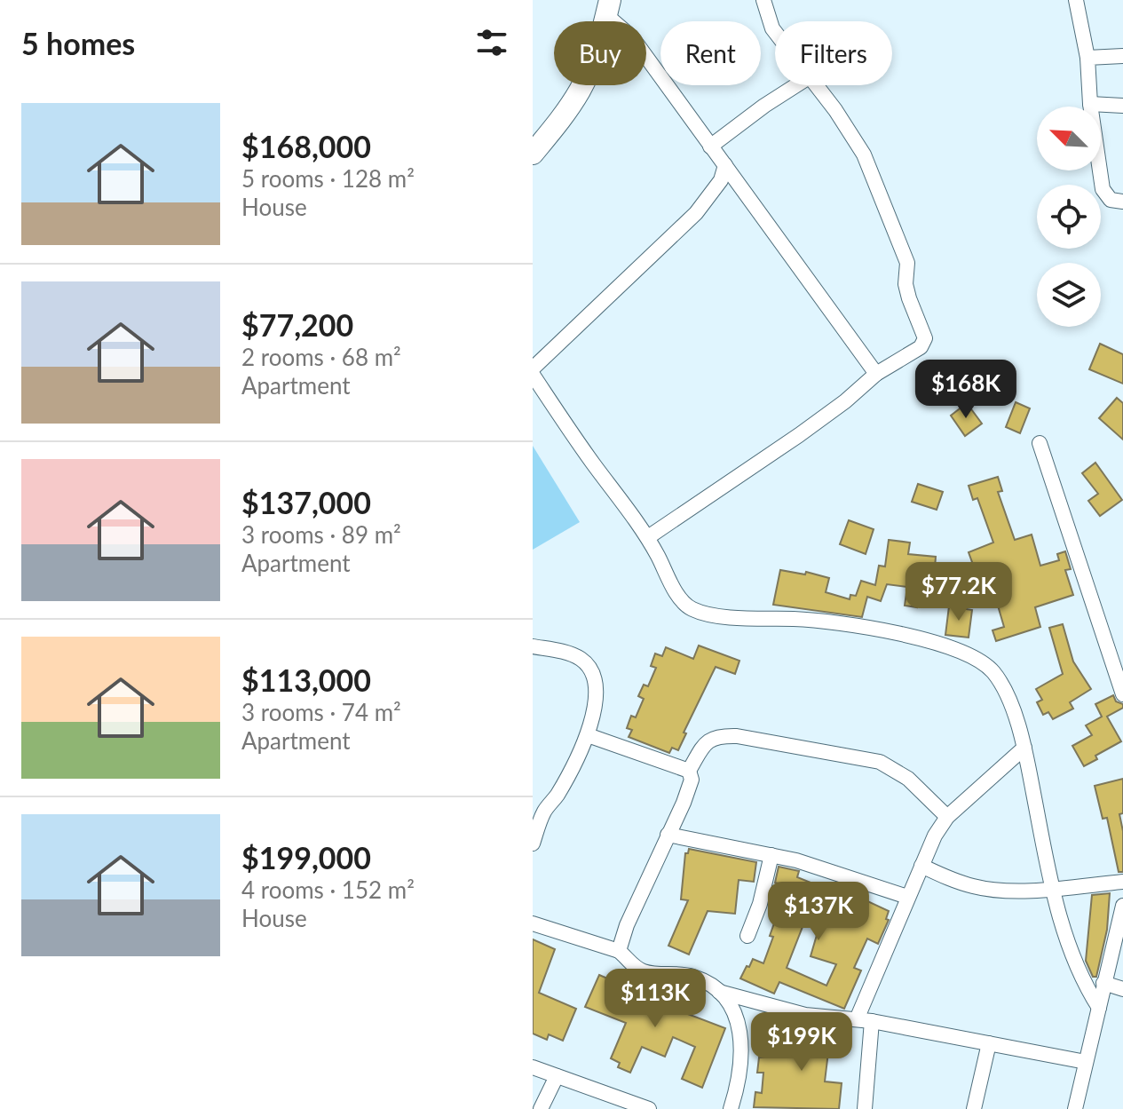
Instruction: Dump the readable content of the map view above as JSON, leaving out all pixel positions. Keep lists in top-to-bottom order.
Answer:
{
  "north": "top left",
  "page": {
    "heading": "5 homes",
    "chip": ["Buy", "Rent", "Filters"],
    "list": [
      {
        "name": "$168,000",
        "note": "5 rooms · 128 m² · House"
      },
      {
        "name": "$77,200",
        "note": "2 rooms · 68 m² · Apartment"
      },
      {
        "name": "$137,000",
        "note": "3 rooms · 89 m² · Apartment"
      },
      {
        "name": "$113,000",
        "note": "3 rooms · 74 m² · Apartment"
      },
      {
        "name": "$199,000",
        "note": "4 rooms · 152 m² · House"
      }
    ],
    "price": [
      "$168K",
      "$77.2K",
      "$137K",
      "$113K",
      "$199K"
    ]
  }
}
